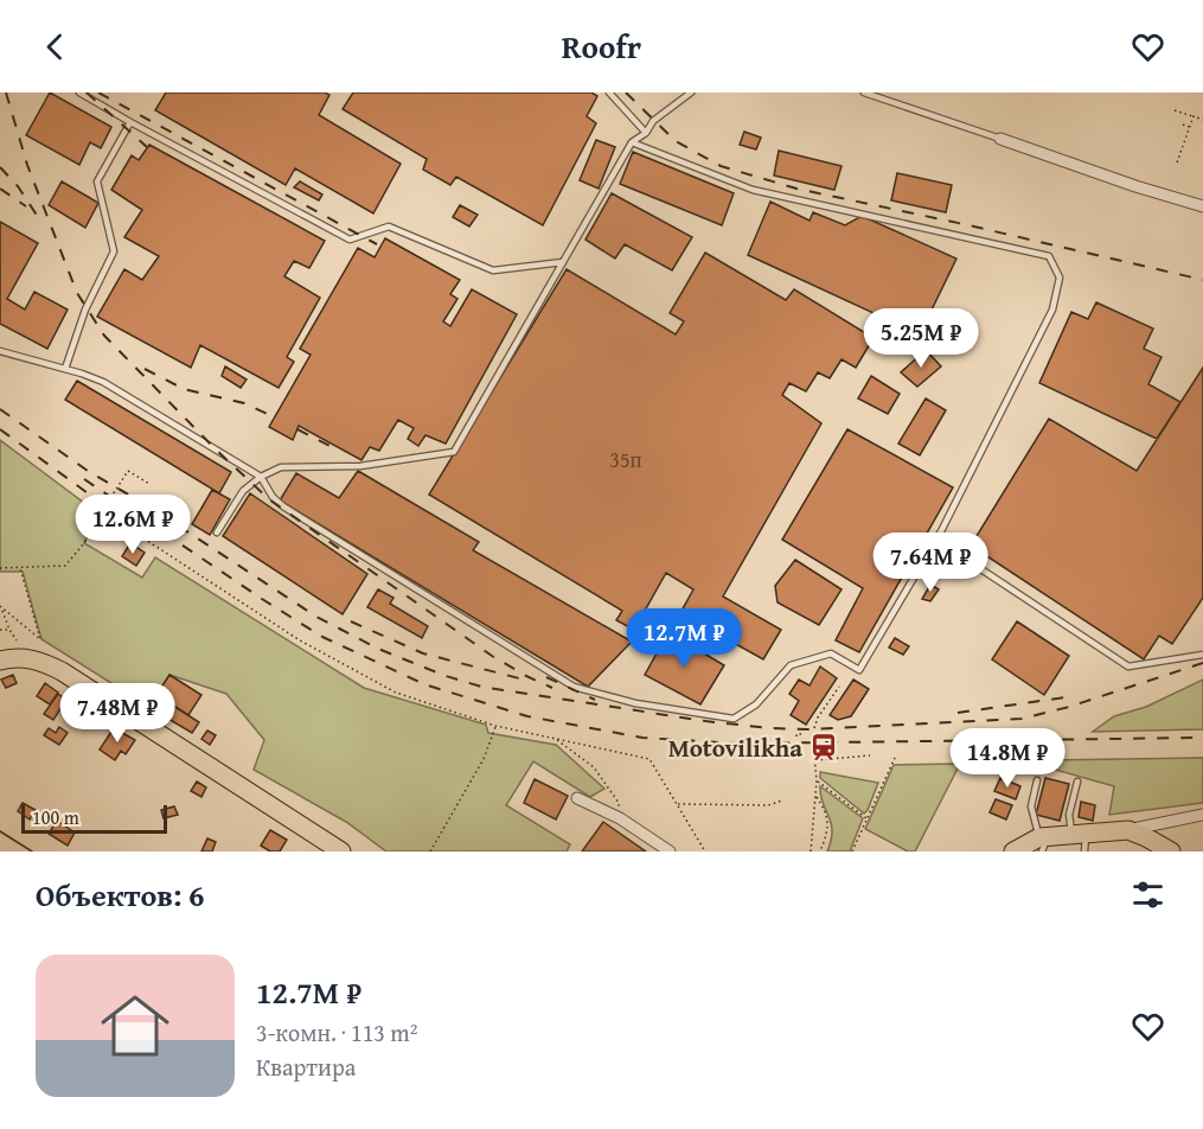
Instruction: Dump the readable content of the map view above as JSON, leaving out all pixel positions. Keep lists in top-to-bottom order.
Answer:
{
  "places": {
    "station": ["Motovilikha"]
  },
  "house_numbers": ["35п"],
  "scale_bar": "100 m",
  "page": {
    "header": "Roofr",
    "price": [
      "5.25M ₽",
      "12.6M ₽",
      "7.64M ₽",
      "12.7M ₽",
      "7.48M ₽",
      "14.8M ₽"
    ],
    "scale": "100 m",
    "heading": "Объектов: 6",
    "list": [
      {
        "name": "12.7M ₽",
        "note": "3-комн. · 113 m² · Квартира"
      }
    ]
  }
}
